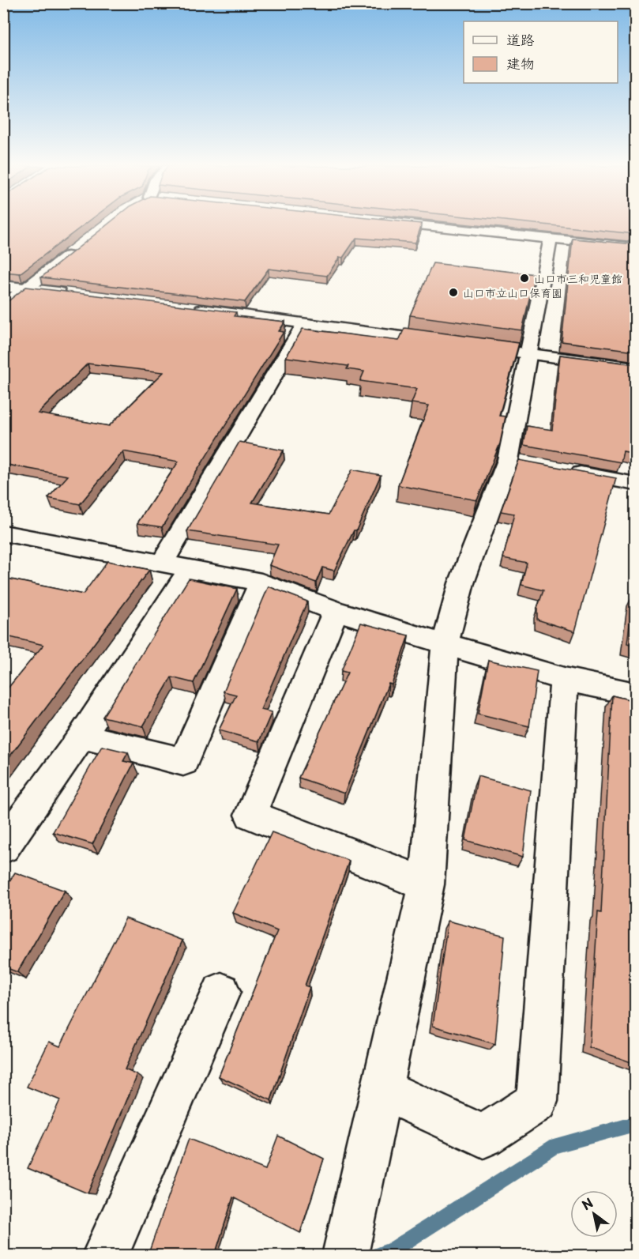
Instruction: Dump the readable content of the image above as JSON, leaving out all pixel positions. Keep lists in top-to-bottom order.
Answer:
{
  "places": ["山口市三和児童館", "山口市立山口保育園"],
  "legend": ["道路", "建物"],
  "north": "top left"
}
